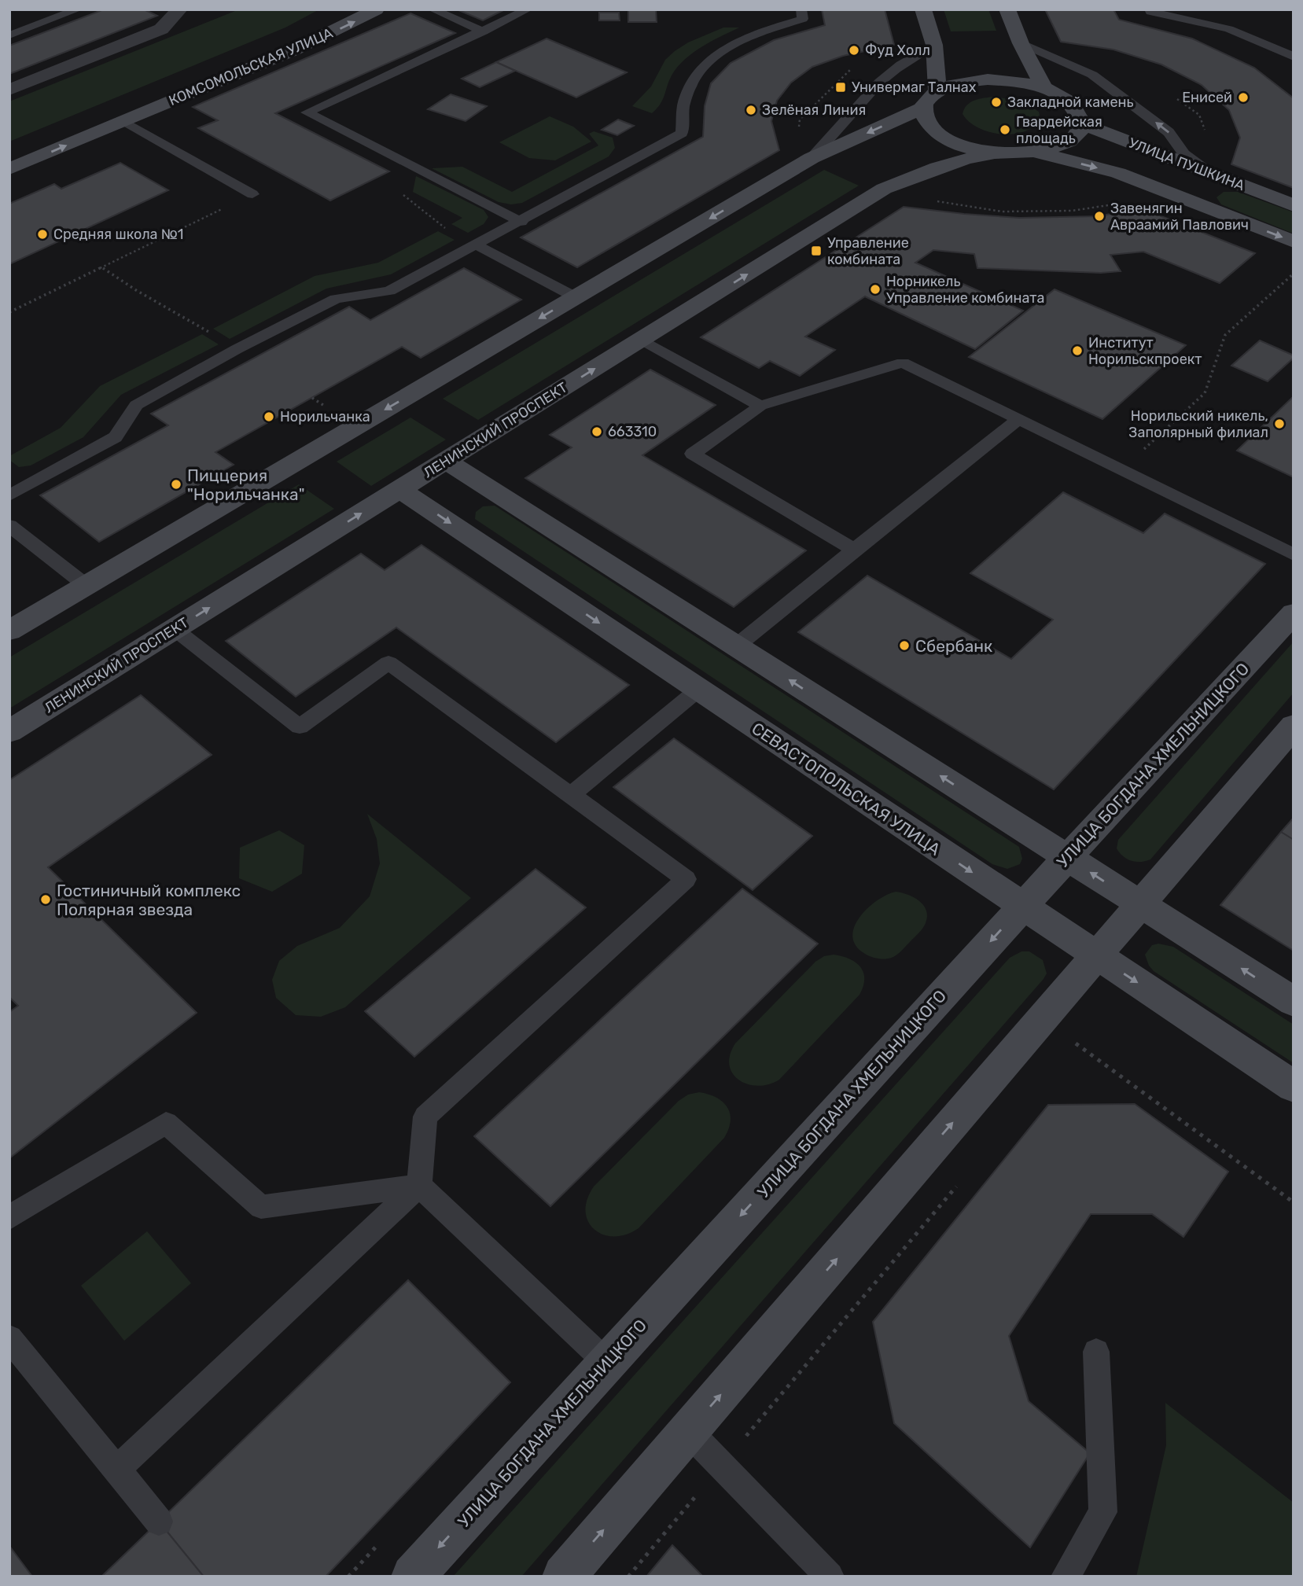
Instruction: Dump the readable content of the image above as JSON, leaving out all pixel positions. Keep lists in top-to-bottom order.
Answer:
{
  "streets": {
    "street": [
      "КОМСОМОЛЬСКАЯ УЛИЦА",
      "УЛИЦА ПУШКИНА",
      "ЛЕНИНСКИЙ ПРОСПЕКТ",
      "УЛИЦА БОГДАНА ХМЕЛЬНИЦКОГО",
      "СЕВАСТОПОЛЬСКАЯ УЛИЦА"
    ]
  },
  "crossings": [
    ["ЛЕНИНСКИЙ ПРОСПЕКТ", "СЕВАСТОПОЛЬСКАЯ УЛИЦА"],
    ["УЛИЦА БОГДАНА ХМЕЛЬНИЦКОГО", "СЕВАСТОПОЛЬСКАЯ УЛИЦА"]
  ],
  "places": {
    "other": [
      "Фуд Холл",
      "Енисей",
      "Закладной камень",
      "Зелёная Линия",
      "Гвардейская площадь",
      "Завенягин Авраамий Павлович",
      "Средняя школа №1",
      "Норникель Управление комбината",
      "Институт Норильскпроект",
      "Норильчанка",
      "Норильский никель, Заполярный филиал",
      "663310",
      "Пиццерия \"Норильчанка\"",
      "Сбербанк",
      "Гостиничный комплекс Полярная звезда"
    ],
    "transit": ["Универмаг Талнах", "Управление комбината"]
  }
}
